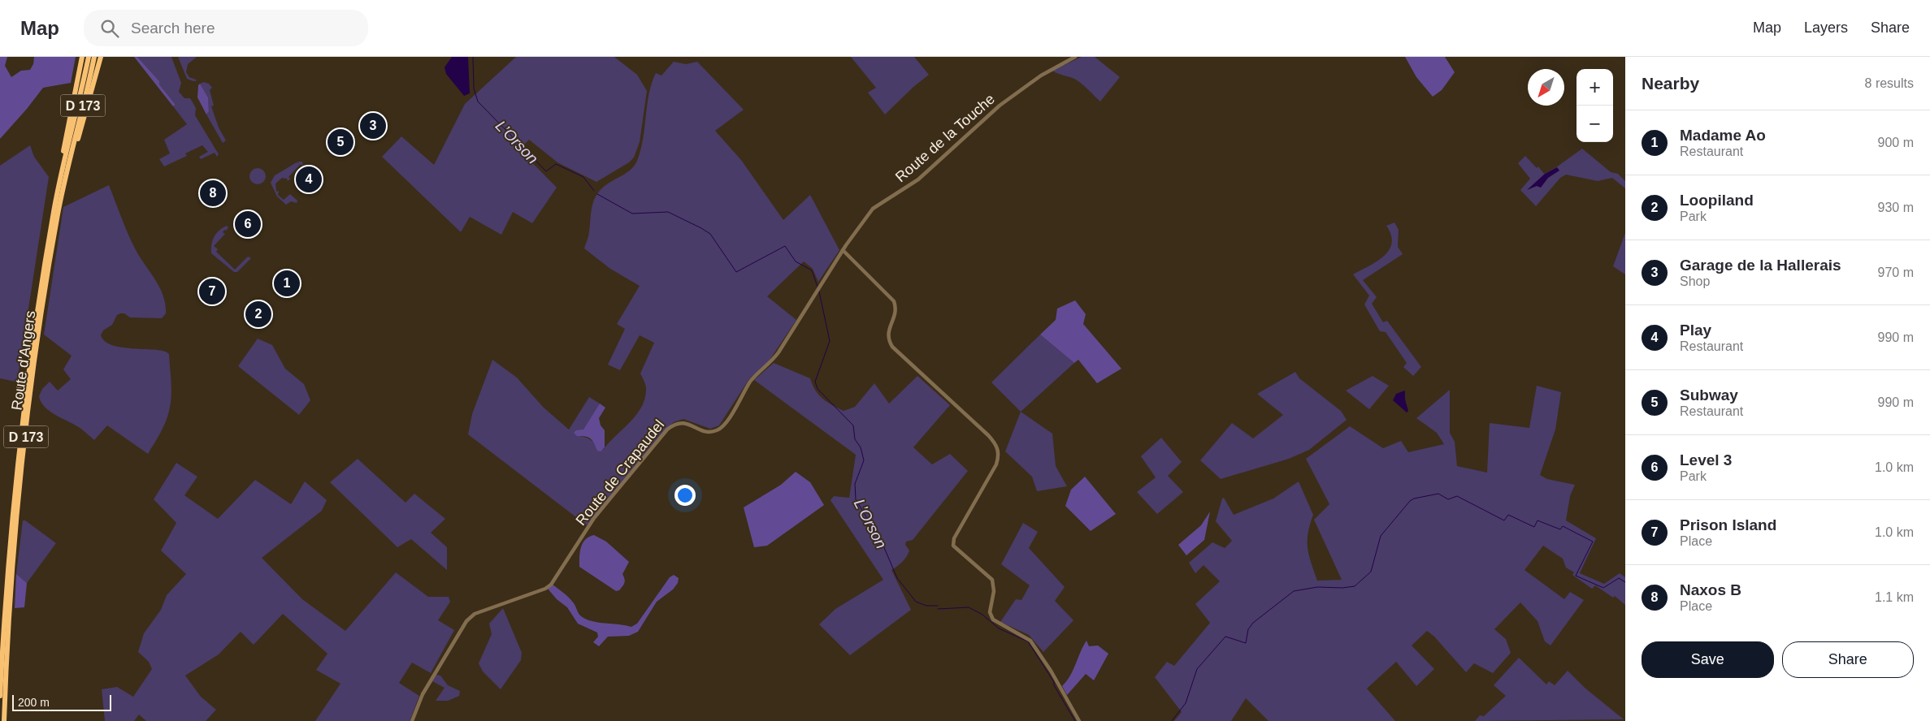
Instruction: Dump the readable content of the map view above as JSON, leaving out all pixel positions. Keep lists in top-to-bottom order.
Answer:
{
  "streets": {
    "highway": ["D 173", "Route d'Angers"],
    "street": ["Route de la Touche", "Route de Crapaudel"]
  },
  "crossings": [
    ["Route de la Touche", "Route de Crapaudel"]
  ],
  "water": ["L’Orson"],
  "scale_bar": "200 m",
  "north": "bottom left",
  "page": {
    "header": "Map",
    "search": "Search here",
    "nav": ["Map", "Layers", "Share"],
    "heading": ["Nearby", "8 results"],
    "map_buttons": ["+", "−"],
    "list": [
      {
        "mark": "1",
        "name": "Madame Ao",
        "note": "Restaurant",
        "value": "900 m"
      },
      {
        "mark": "2",
        "name": "Loopiland",
        "note": "Park",
        "value": "930 m"
      },
      {
        "mark": "3",
        "name": "Garage de la Hallerais",
        "note": "Shop",
        "value": "970 m"
      },
      {
        "mark": "4",
        "name": "Play",
        "note": "Restaurant",
        "value": "990 m"
      },
      {
        "mark": "5",
        "name": "Subway",
        "note": "Restaurant",
        "value": "990 m"
      },
      {
        "mark": "6",
        "name": "Level 3",
        "note": "Park",
        "value": "1.0 km"
      },
      {
        "mark": "7",
        "name": "Prison Island",
        "note": "Place",
        "value": "1.0 km"
      },
      {
        "mark": "8",
        "name": "Naxos B",
        "note": "Place",
        "value": "1.1 km"
      }
    ],
    "pins": [
      "3",
      "5",
      "4",
      "8",
      "6",
      "1",
      "7",
      "2"
    ],
    "buttons": ["Save", "Share"],
    "scale": "200 m"
  }
}
